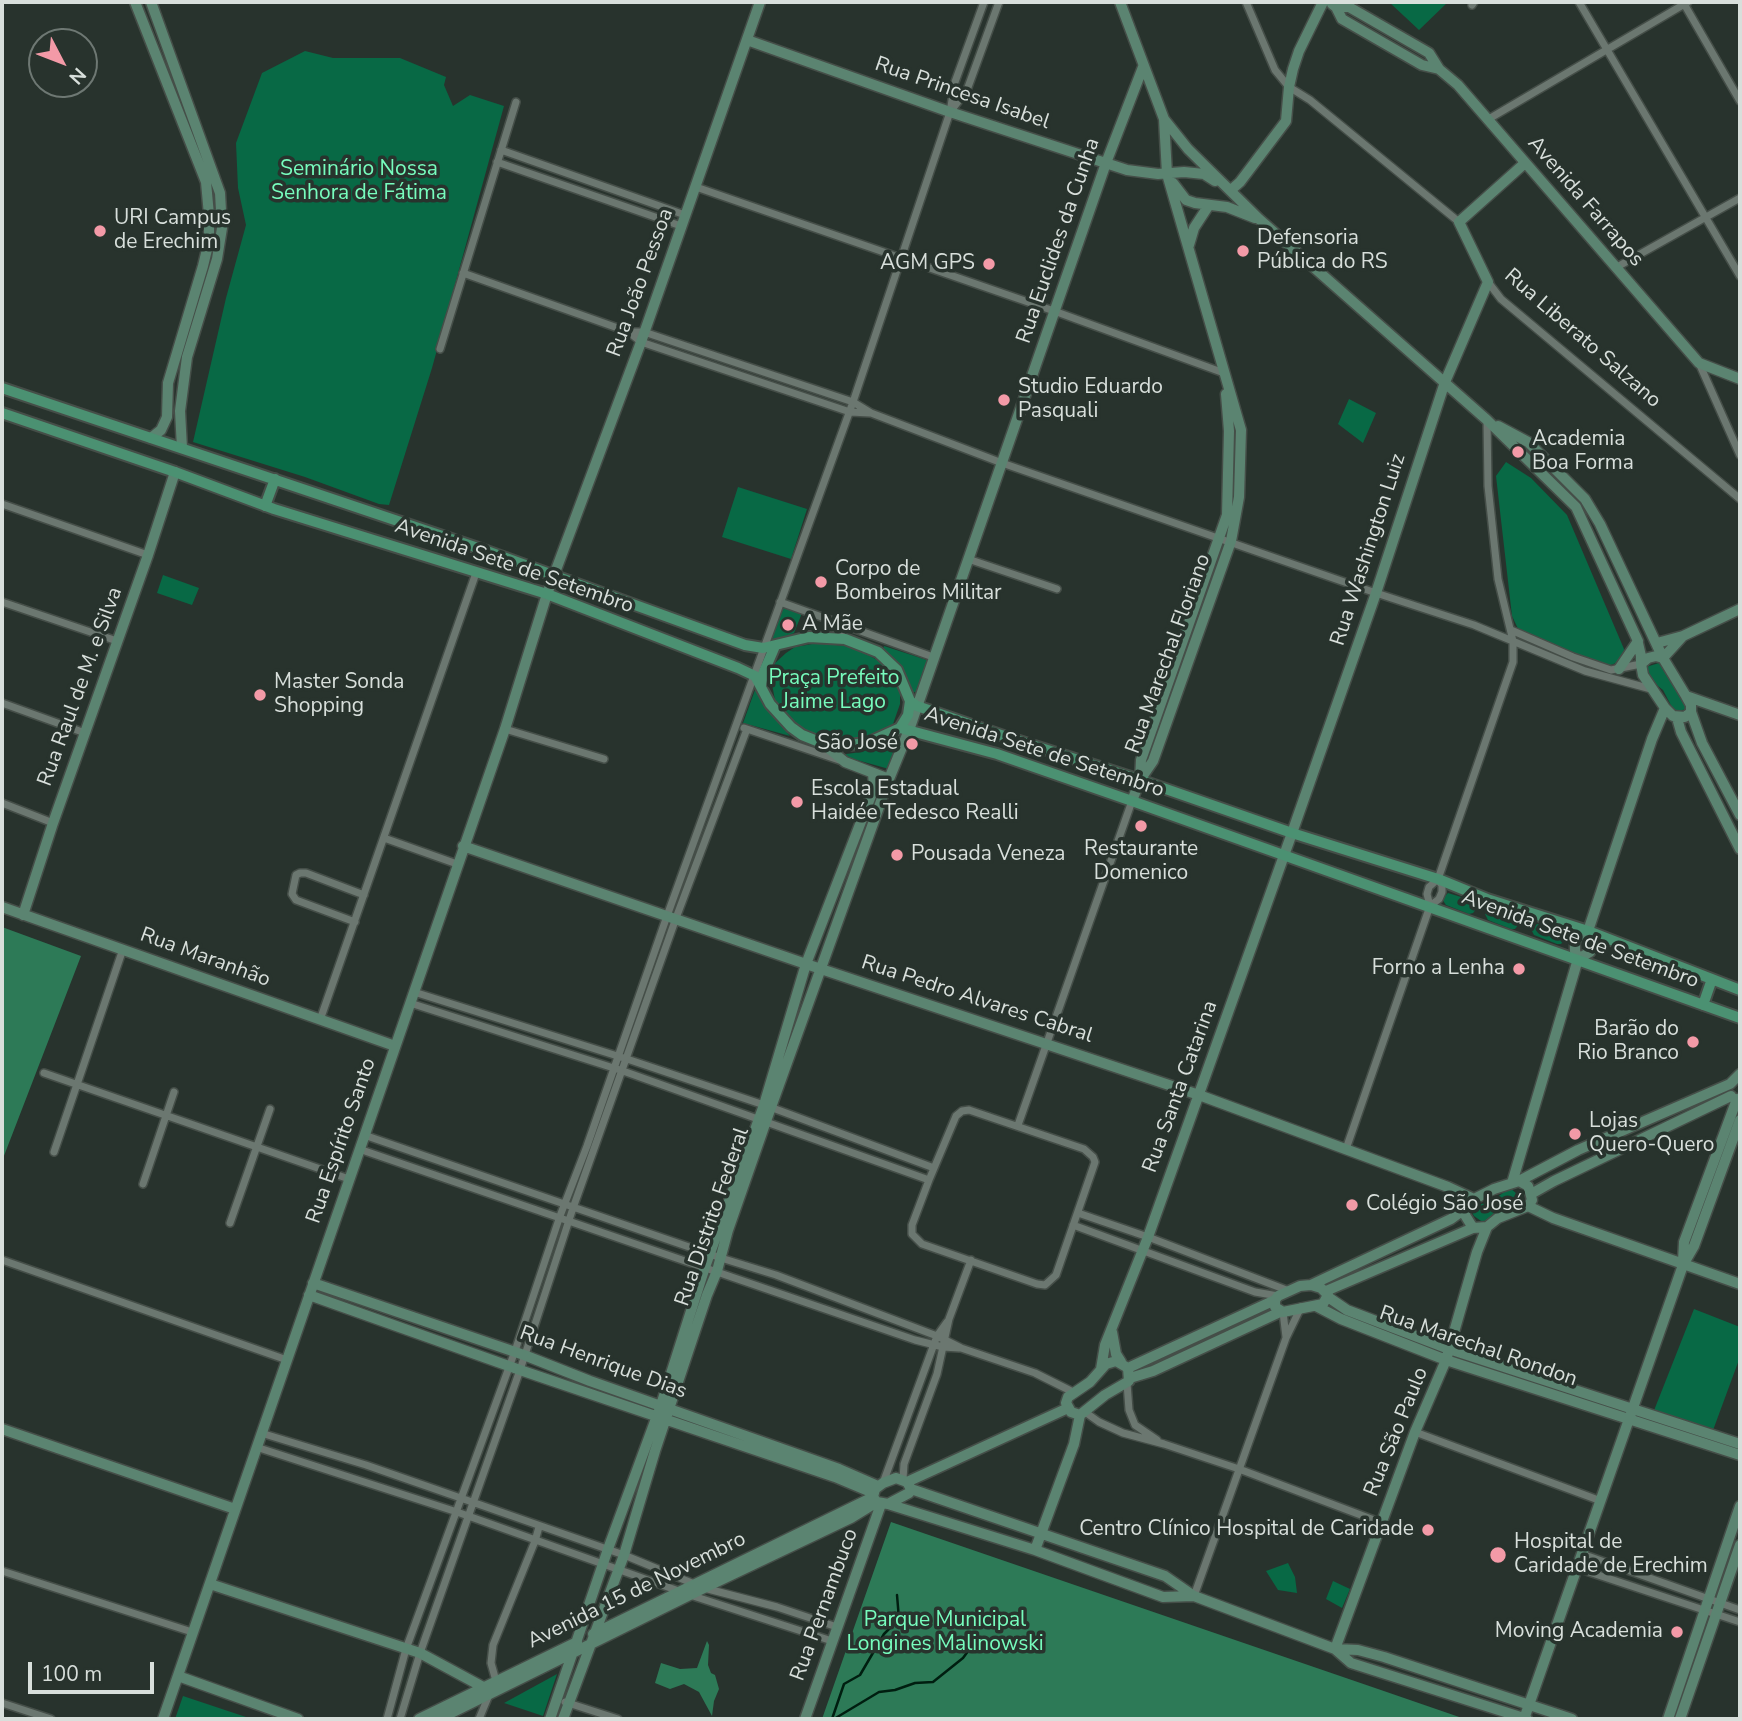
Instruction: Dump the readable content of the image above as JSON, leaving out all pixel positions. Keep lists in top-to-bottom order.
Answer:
{
  "streets": {
    "main road": ["Avenida Sete de Setembro"],
    "street": [
      "Rua Princesa Isabel",
      "Avenida Farrapos",
      "Rua Euclides da Cunha",
      "Rua João Pessoa",
      "Rua Liberato Salzano",
      "Rua Washington Luiz",
      "Rua Marechal Floriano",
      "Rua Raul de M. e Silva",
      "Rua Maranhão",
      "Rua Pedro Alvares Cabral",
      "Rua Santa Catarina",
      "Rua Espírito Santo",
      "Rua Distrito Federal",
      "Rua Marechal Rondon",
      "Rua Henrique Dias",
      "Rua São Paulo",
      "Avenida 15 de Novembro",
      "Rua Pernambuco"
    ]
  },
  "crossings": [
    ["Rua Princesa Isabel", "Rua Euclides da Cunha"],
    ["Rua Princesa Isabel", "Rua João Pessoa"],
    ["Rua Princesa Isabel", "Rua Marechal Floriano"],
    ["Rua Euclides da Cunha", "Avenida Sete de Setembro"],
    ["Rua Euclides da Cunha", "Rua Distrito Federal"],
    ["Rua João Pessoa", "Avenida Sete de Setembro"],
    ["Rua João Pessoa", "Rua Espírito Santo"],
    ["Rua Liberato Salzano", "Rua Washington Luiz"],
    ["Rua Washington Luiz", "Avenida Sete de Setembro"],
    ["Rua Washington Luiz", "Rua Santa Catarina"],
    ["Avenida Sete de Setembro", "Rua Marechal Floriano"],
    ["Avenida Sete de Setembro", "Rua Raul de M. e Silva"],
    ["Avenida Sete de Setembro", "Rua Santa Catarina"],
    ["Avenida Sete de Setembro", "Rua Espírito Santo"],
    ["Avenida Sete de Setembro", "Rua Distrito Federal"],
    ["Rua Raul de M. e Silva", "Rua Maranhão"],
    ["Rua Maranhão", "Rua Espírito Santo"],
    ["Rua Pedro Alvares Cabral", "Rua Santa Catarina"],
    ["Rua Pedro Alvares Cabral", "Rua Espírito Santo"],
    ["Rua Pedro Alvares Cabral", "Rua Distrito Federal"],
    ["Rua Espírito Santo", "Rua Henrique Dias"],
    ["Rua Distrito Federal", "Rua Henrique Dias"],
    ["Rua Distrito Federal", "Avenida 15 de Novembro"],
    ["Rua Marechal Rondon", "Rua São Paulo"],
    ["Rua Henrique Dias", "Rua São Paulo"],
    ["Rua Henrique Dias", "Avenida 15 de Novembro"],
    ["Rua Henrique Dias", "Rua Pernambuco"],
    ["Avenida 15 de Novembro", "Rua Pernambuco"]
  ],
  "parks": ["Seminário Nossa Senhora de Fátima", "Praça Prefeito Jaime Lago", "Parque Municipal Longines Malinowski"],
  "places": [
    "URI Campus de Erechim",
    "Defensoria Pública do RS",
    "AGM GPS",
    "Studio Eduardo Pasquali",
    "Academia Boa Forma",
    "Corpo de Bombeiros Militar",
    "A Mãe",
    "Master Sonda Shopping",
    "São José",
    "Escola Estadual Haidée Tedesco Realli",
    "Restaurante Domenico",
    "Pousada Veneza",
    "Forno a Lenha",
    "Barão do Rio Branco",
    "Lojas Quero-Quero",
    "Colégio São José",
    "Centro Clínico Hospital de Caridade",
    "Hospital de Caridade de Erechim",
    "Moving Academia"
  ],
  "scale_bar": "100 m",
  "north": "bottom right"
}
